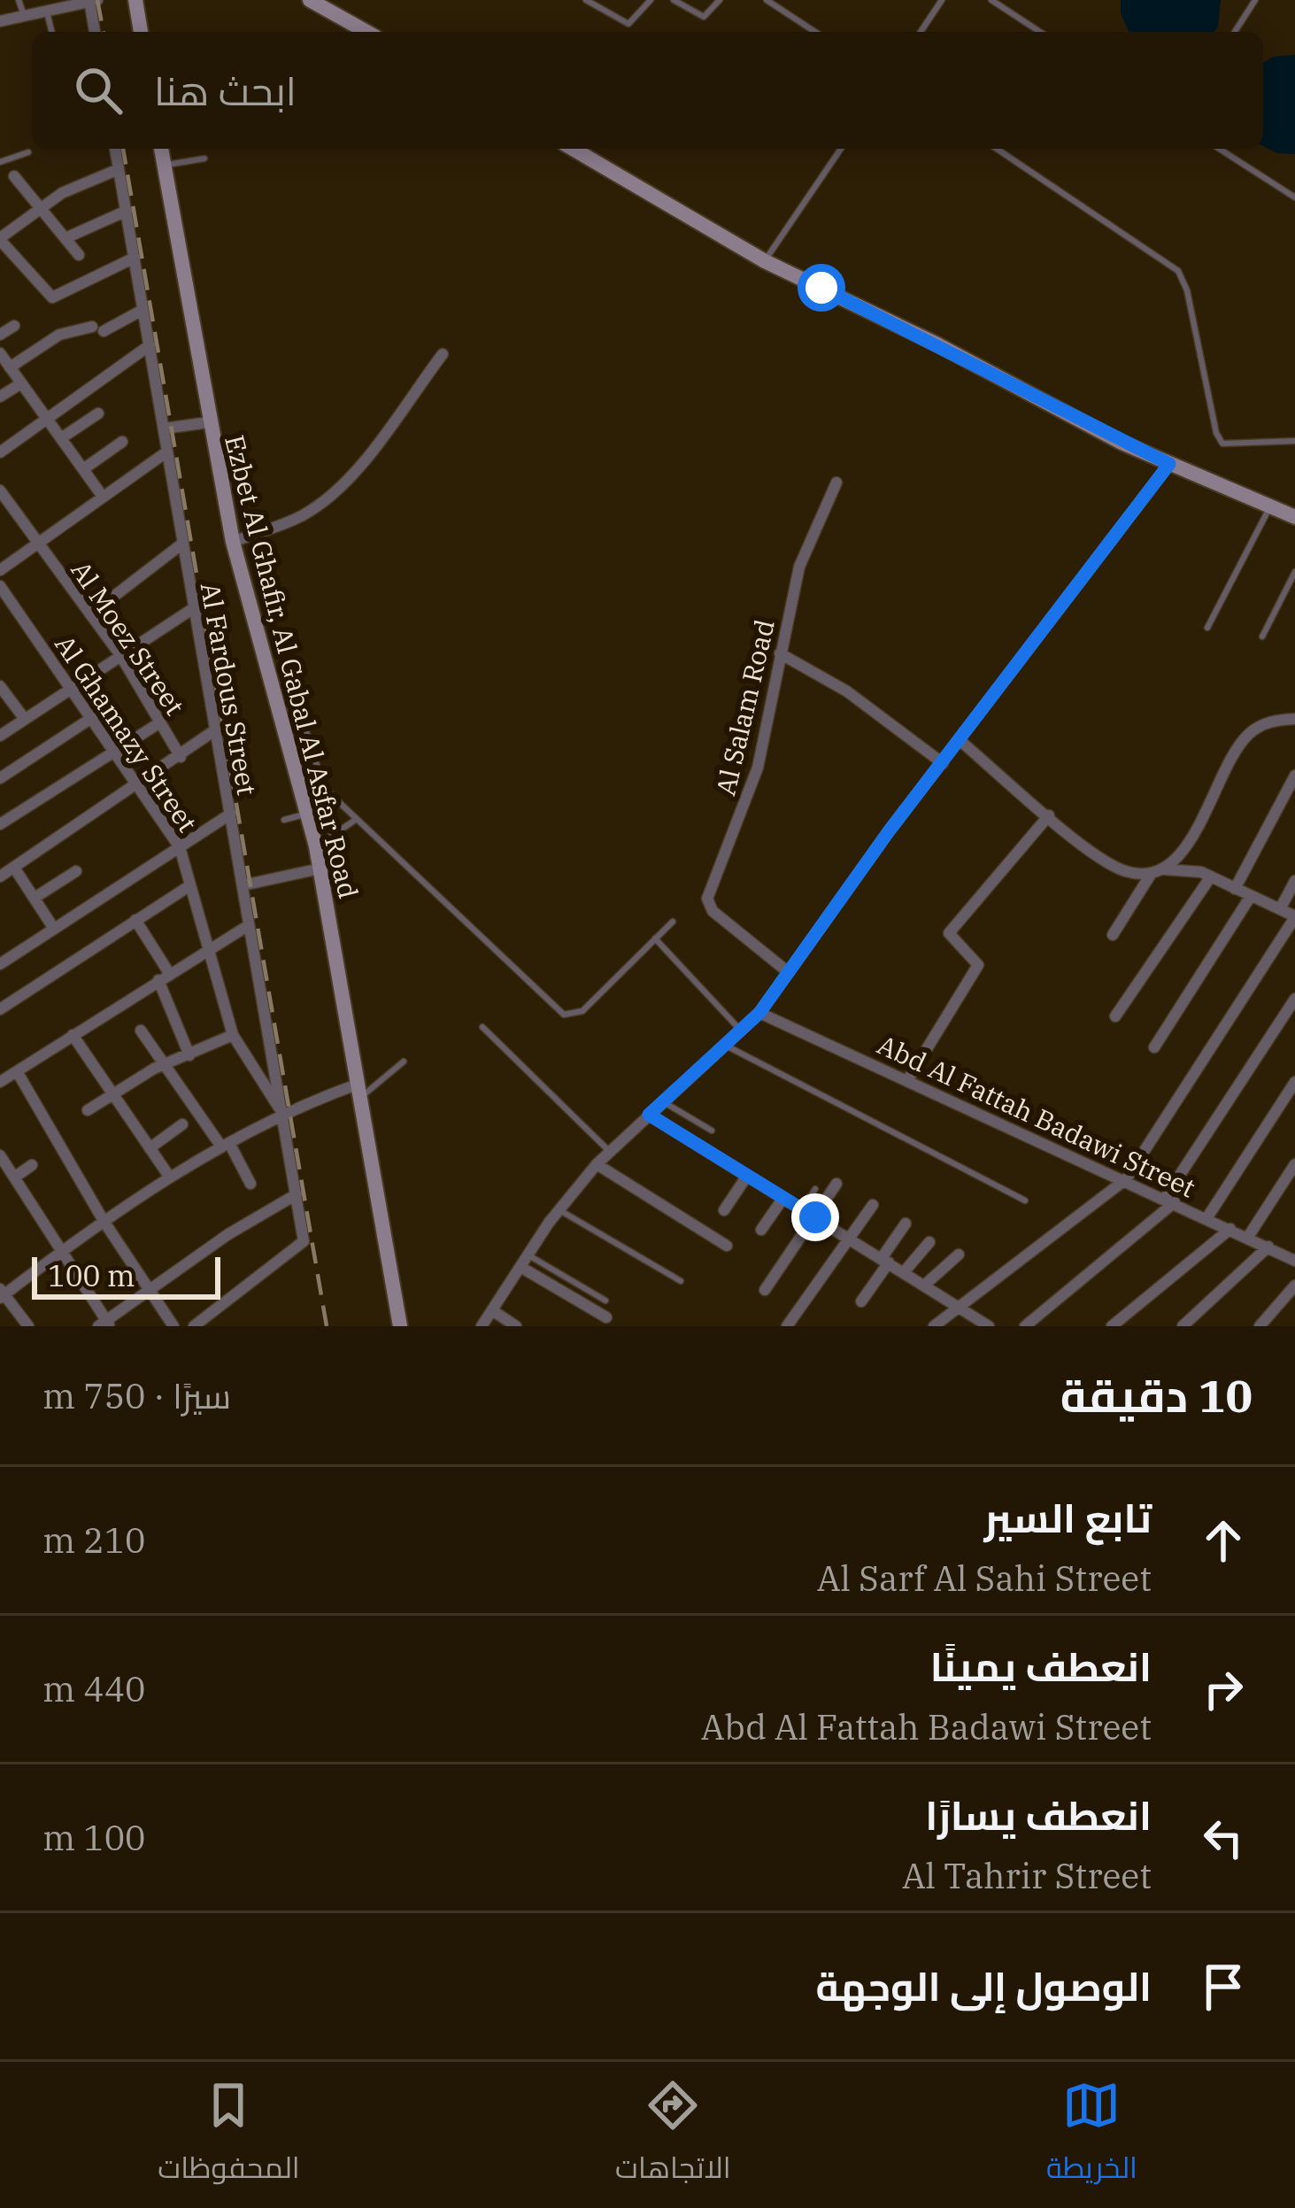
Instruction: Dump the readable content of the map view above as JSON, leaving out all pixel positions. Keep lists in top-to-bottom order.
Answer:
{
  "streets": {
    "street": [
      "Al Moez Street",
      "Ezbet Al Ghafir, Al Gabal Al Asfar Road",
      "Al Fardous Street",
      "Al Salam Road",
      "Al Ghamazy Street",
      "Abd Al Fattah Badawi Street"
    ]
  },
  "crossings": [
    ["Al Fardous Street", "Al Ghamazy Street"]
  ],
  "scale_bar": "100 m",
  "page": {
    "search": "ابحث هنا",
    "scale": "100 m",
    "heading": ["10 دقيقة", "سيرًا · 750 m"],
    "list": [
      ["تابع السير", "Al Sarf Al Sahi Street", "210 m"],
      ["انعطف يمينًا", "Abd Al Fattah Badawi Street", "440 m"],
      ["انعطف يسارًا", "Al Tahrir Street", "100 m"],
      "الوصول إلى الوجهة"
    ],
    "nav": ["الخريطة", "الاتجاهات", "المحفوظات"]
  }
}
